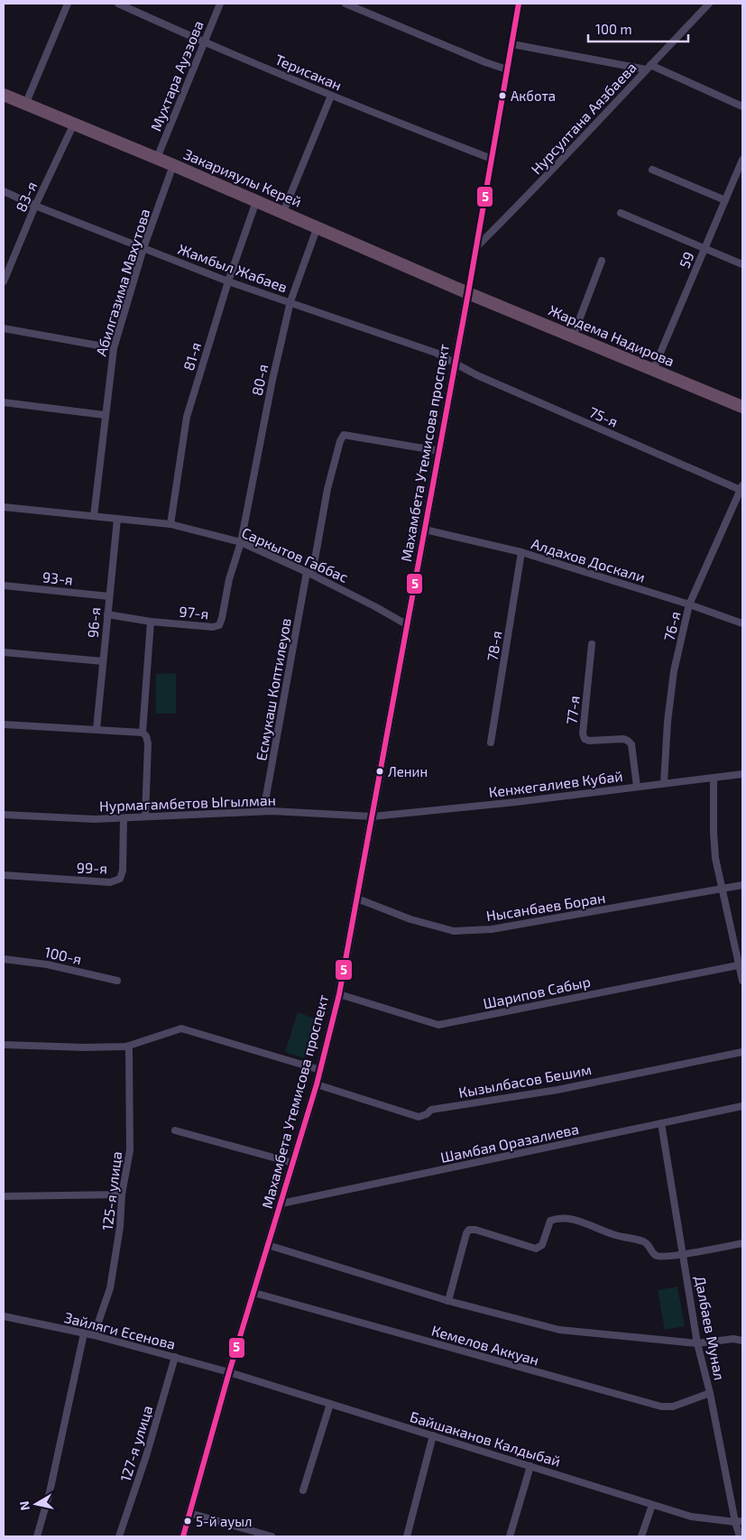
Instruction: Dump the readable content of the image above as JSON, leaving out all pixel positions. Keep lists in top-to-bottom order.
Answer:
{
  "streets": {
    "highway": ["Закарияулы Керей", "Жардема Надирова"],
    "street": [
      "Терисакан",
      "Мухтара Ауэзова",
      "Нурсултана Аязбаева",
      "83-я",
      "59",
      "Жамбыл Жабаев",
      "Абилгазима Махутова",
      "81-я",
      "80-я",
      "75-я",
      "Махамбета Утемисова проспект",
      "Саркытов Габбас",
      "Алдахов Доскали",
      "93-я",
      "97-я",
      "96-я",
      "76-я",
      "78-я",
      "Есмукаш Коптилеуов",
      "77-я",
      "Кенжегалиев Кубай",
      "Нурмагамбетов Ыгылман",
      "99-я",
      "Нысанбаев Боран",
      "100-я",
      "Шарипов Сабыр",
      "Кызылбасов Бешим",
      "Шамбая Оразалиева",
      "125-я улица",
      "Далбаев Мунал",
      "Зайляги Есенова",
      "Кемелов Аккуан",
      "Байшаканов Калдыбай",
      "127-я улица"
    ]
  },
  "crossings": [
    ["Терисакан", "Мухтара Ауэзова"],
    ["Мухтара Ауэзова", "Закарияулы Керей"],
    ["Закарияулы Керей", "83-я"],
    ["Закарияулы Керей", "Абилгазима Махутова"],
    ["Закарияулы Керей", "Жардема Надирова"],
    ["Закарияулы Керей", "81-я"],
    ["Закарияулы Керей", "80-я"],
    ["Закарияулы Керей", "Махамбета Утемисова проспект"],
    ["83-я", "Жамбыл Жабаев"],
    ["59", "Жардема Надирова"],
    ["Жамбыл Жабаев", "Абилгазима Махутова"],
    ["Жамбыл Жабаев", "81-я"],
    ["Жамбыл Жабаев", "80-я"],
    ["Жамбыл Жабаев", "75-я"],
    ["Жамбыл Жабаев", "Махамбета Утемисова проспект"],
    ["Абилгазима Махутова", "Саркытов Габбас"],
    ["Жардема Надирова", "Махамбета Утемисова проспект"],
    ["81-я", "Саркытов Габбас"],
    ["80-я", "Саркытов Габбас"],
    ["80-я", "97-я"],
    ["75-я", "Махамбета Утемисова проспект"],
    ["75-я", "76-я"],
    ["Махамбета Утемисова проспект", "Саркытов Габбас"],
    ["Махамбета Утемисова проспект", "Алдахов Доскали"],
    ["Махамбета Утемисова проспект", "Есмукаш Коптилеуов"],
    ["Махамбета Утемисова проспект", "Кенжегалиев Кубай"],
    ["Махамбета Утемисова проспект", "Нурмагамбетов Ыгылман"],
    ["Махамбета Утемисова проспект", "Нысанбаев Боран"],
    ["Махамбета Утемисова проспект", "Шарипов Сабыр"],
    ["Махамбета Утемисова проспект", "Кызылбасов Бешим"],
    ["Махамбета Утемисова проспект", "Шамбая Оразалиева"],
    ["Махамбета Утемисова проспект", "Зайляги Есенова"],
    ["Махамбета Утемисова проспект", "Кемелов Аккуан"],
    ["Махамбета Утемисова проспект", "Байшаканов Калдыбай"],
    ["Саркытов Габбас", "97-я"],
    ["Саркытов Габбас", "96-я"],
    ["Саркытов Габбас", "Есмукаш Коптилеуов"],
    ["Алдахов Доскали", "76-я"],
    ["Алдахов Доскали", "78-я"],
    ["93-я", "96-я"],
    ["97-я", "96-я"],
    ["76-я", "Кенжегалиев Кубай"],
    ["Есмукаш Коптилеуов", "Нурмагамбетов Ыгылман"],
    ["77-я", "Кенжегалиев Кубай"],
    ["Кенжегалиев Кубай", "Нурмагамбетов Ыгылман"],
    ["Нурмагамбетов Ыгылман", "99-я"],
    ["Шамбая Оразалиева", "Далбаев Мунал"],
    ["125-я улица", "Зайляги Есенова"],
    ["Далбаев Мунал", "Кемелов Аккуан"],
    ["Далбаев Мунал", "Байшаканов Калдыбай"],
    ["Зайляги Есенова", "Байшаканов Калдыбай"],
    ["Зайляги Есенова", "127-я улица"]
  ],
  "places": ["Акбота", "Ленин", "5-й ауыл"],
  "lines": ["transit line 5"],
  "scale_bar": "100 m",
  "north": "left"
}
